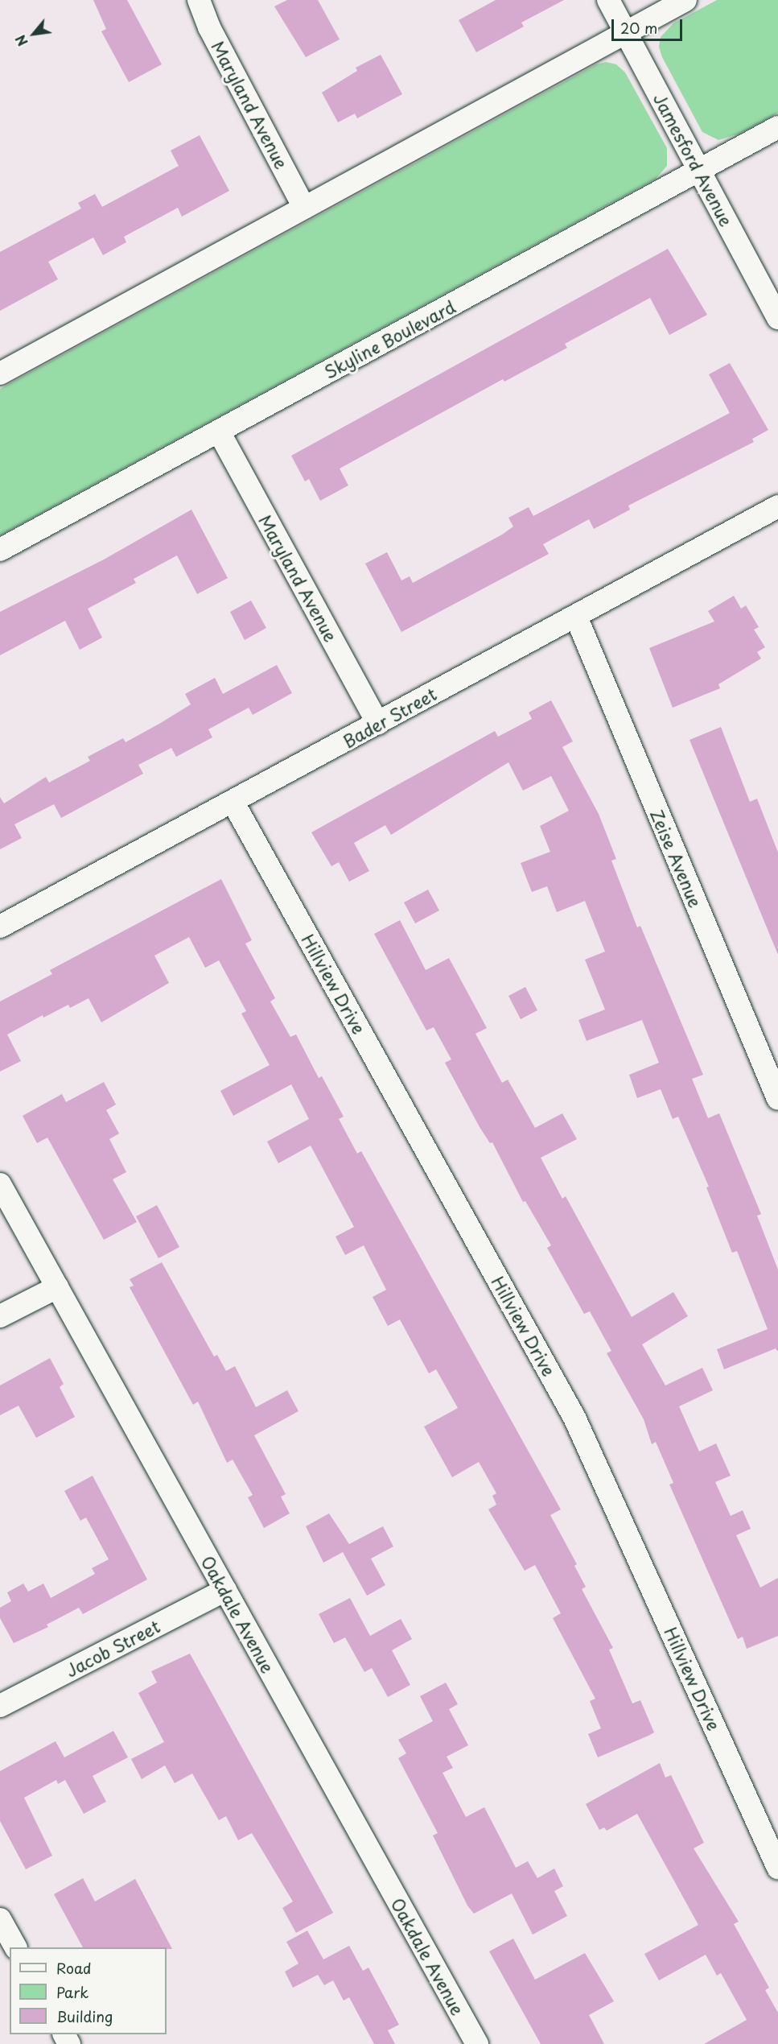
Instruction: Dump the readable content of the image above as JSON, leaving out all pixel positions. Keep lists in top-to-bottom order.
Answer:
{
  "streets": {
    "street": [
      "Maryland Avenue",
      "Jamesford Avenue",
      "Skyline Boulevard",
      "Bader Street",
      "Zeise Avenue",
      "Hillview Drive",
      "Oakdale Avenue",
      "Jacob Street"
    ]
  },
  "crossings": [
    ["Maryland Avenue", "Skyline Boulevard"],
    ["Maryland Avenue", "Bader Street"],
    ["Jamesford Avenue", "Skyline Boulevard"],
    ["Bader Street", "Zeise Avenue"],
    ["Bader Street", "Hillview Drive"],
    ["Oakdale Avenue", "Jacob Street"]
  ],
  "legend": ["Road", "Park", "Building"],
  "scale_bar": "20 m",
  "north": "bottom left"
}
